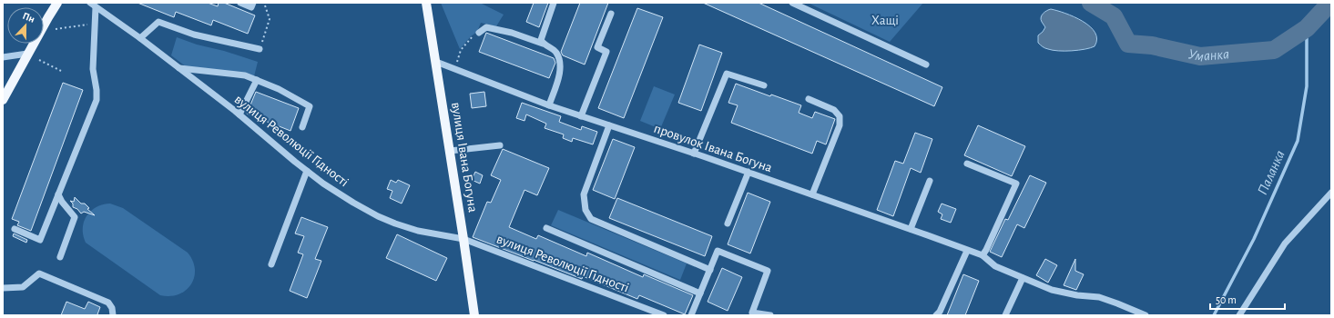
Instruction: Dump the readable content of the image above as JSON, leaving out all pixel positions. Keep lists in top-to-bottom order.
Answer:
{
  "streets": {
    "main road": ["вулиця Івана Богуна"],
    "street": ["вулиця Революції Гідності", "провулок Івана Богуна"]
  },
  "crossings": [
    ["вулиця Революції Гідності", "вулиця Івана Богуна"],
    ["провулок Івана Богуна", "вулиця Івана Богуна"]
  ],
  "water": ["Уманка", "Паланка"],
  "parks": ["Хащі"],
  "scale_bar": "50 m",
  "north": "top"
}
